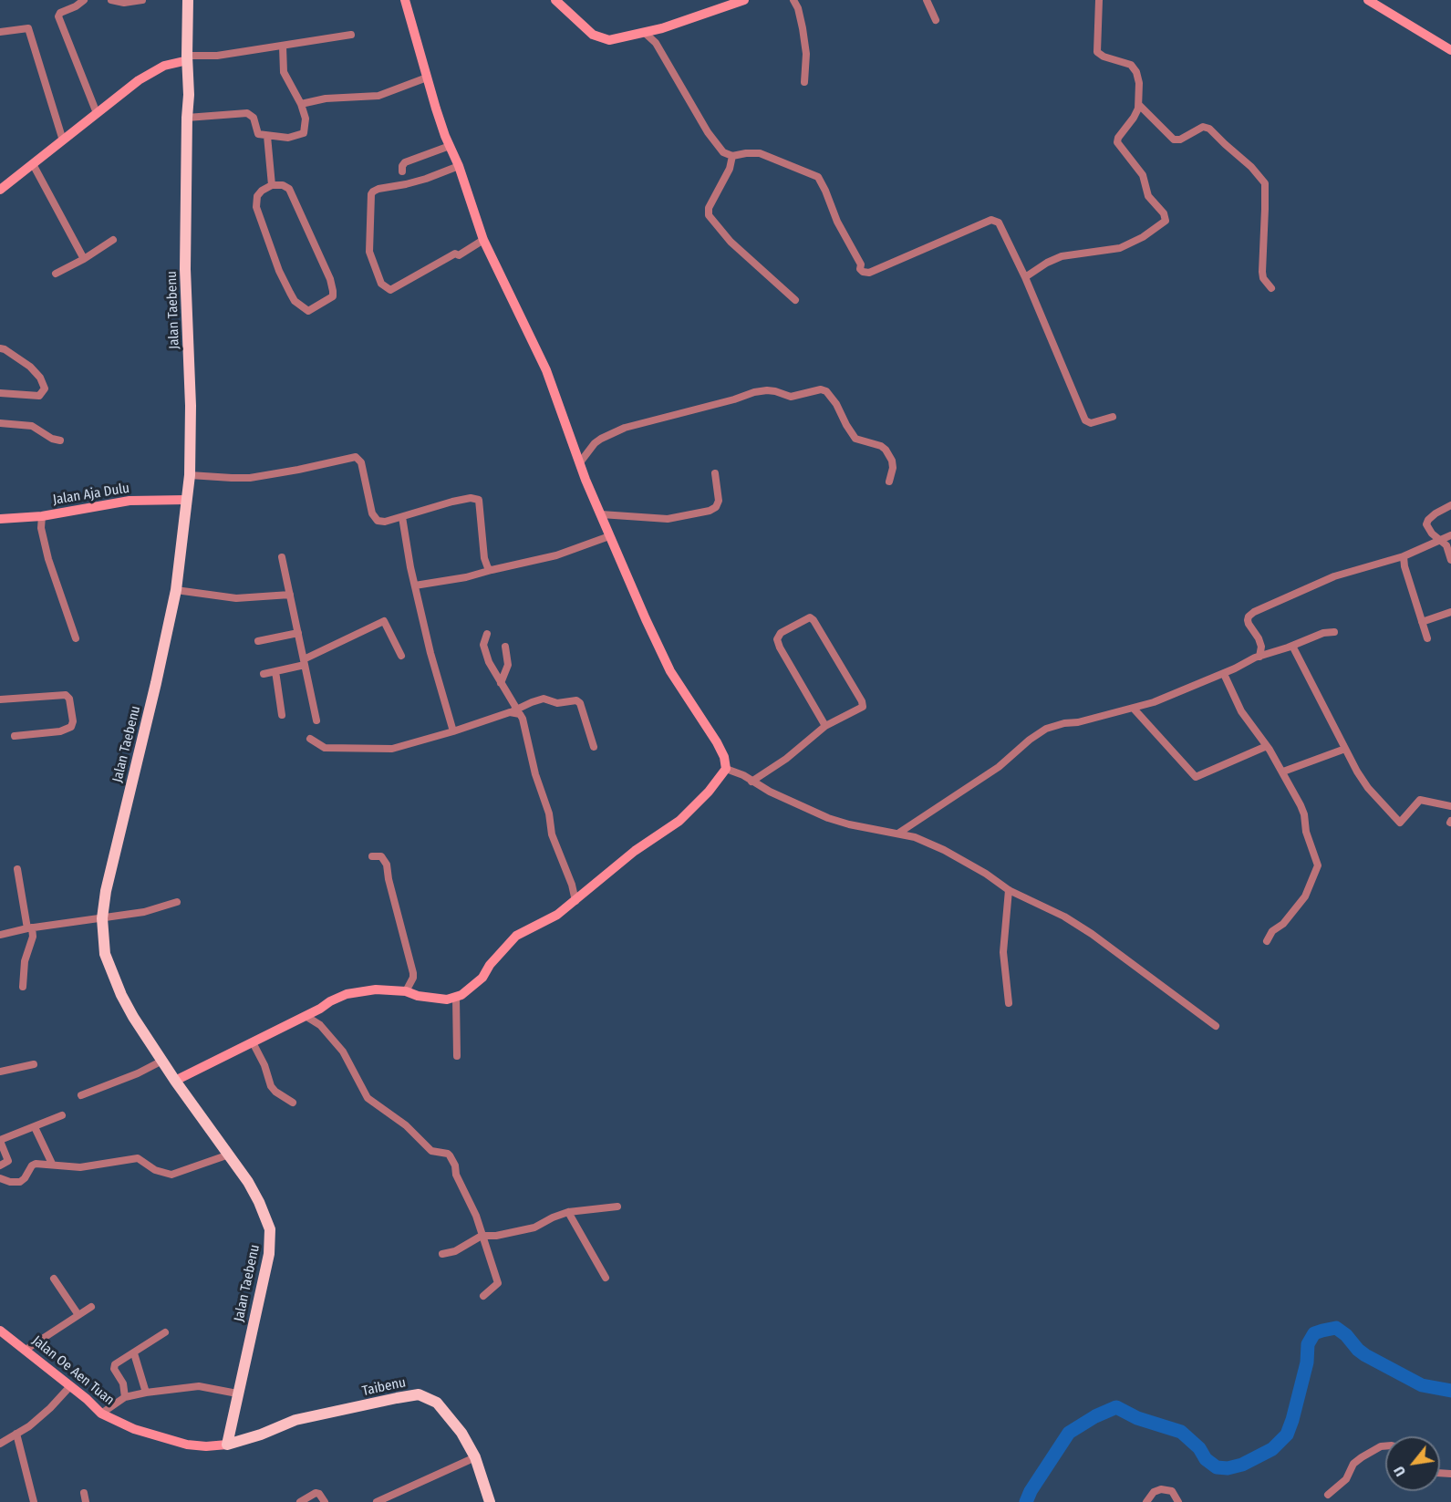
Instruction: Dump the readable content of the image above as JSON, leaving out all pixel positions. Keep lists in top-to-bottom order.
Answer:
{
  "streets": {
    "main road": ["Jalan Taebenu", "Taibenu"],
    "street": ["Jalan Aja Dulu", "Jalan Oe Aen Tuan"]
  },
  "crossings": [
    ["Jalan Taebenu", "Jalan Aja Dulu"],
    ["Jalan Taebenu", "Jalan Oe Aen Tuan"],
    ["Jalan Taebenu", "Taibenu"],
    ["Jalan Oe Aen Tuan", "Taibenu"]
  ],
  "north": "bottom left"
}
